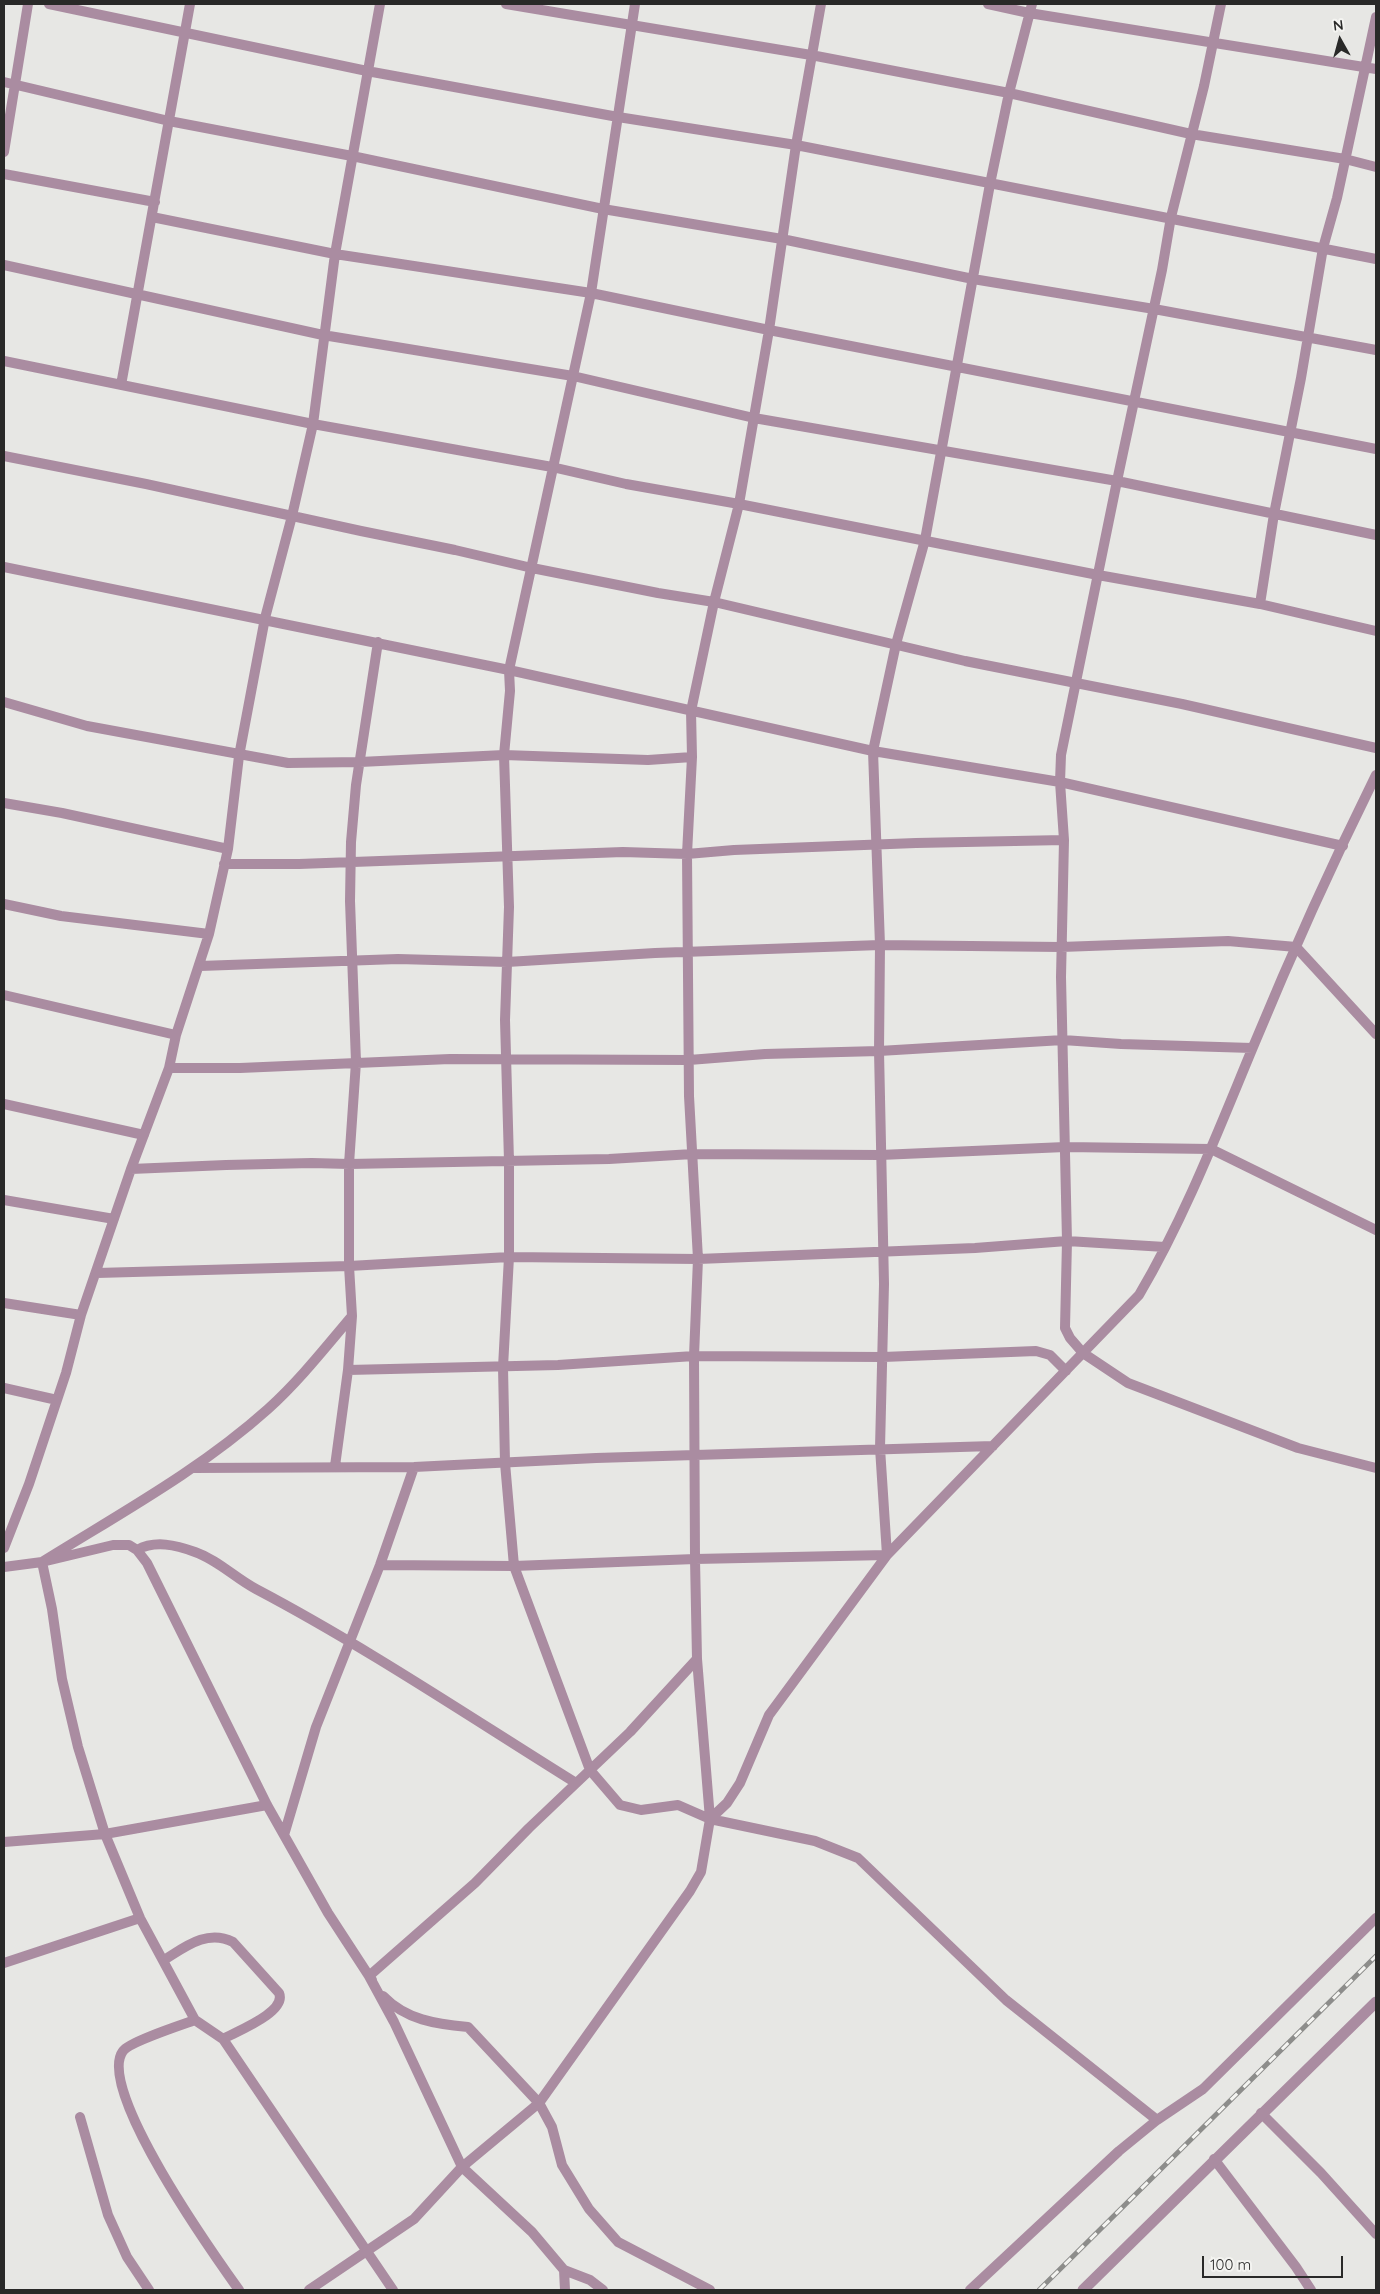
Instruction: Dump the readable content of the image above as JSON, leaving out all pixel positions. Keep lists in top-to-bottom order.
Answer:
{
  "scale_bar": "100 m",
  "north": "top"
}
